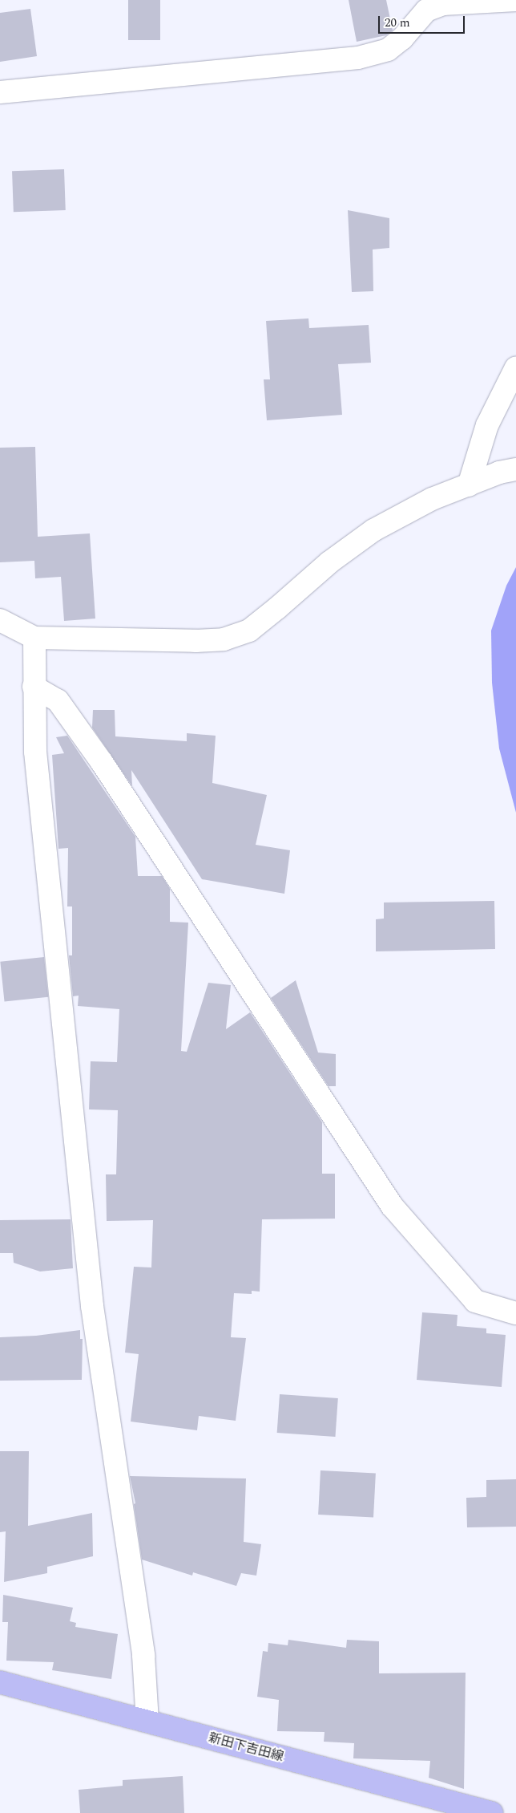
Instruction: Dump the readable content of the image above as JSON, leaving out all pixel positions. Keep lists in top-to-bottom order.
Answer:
{
  "streets": {
    "main road": ["新田下吉田線"]
  },
  "scale_bar": "20 m"
}
